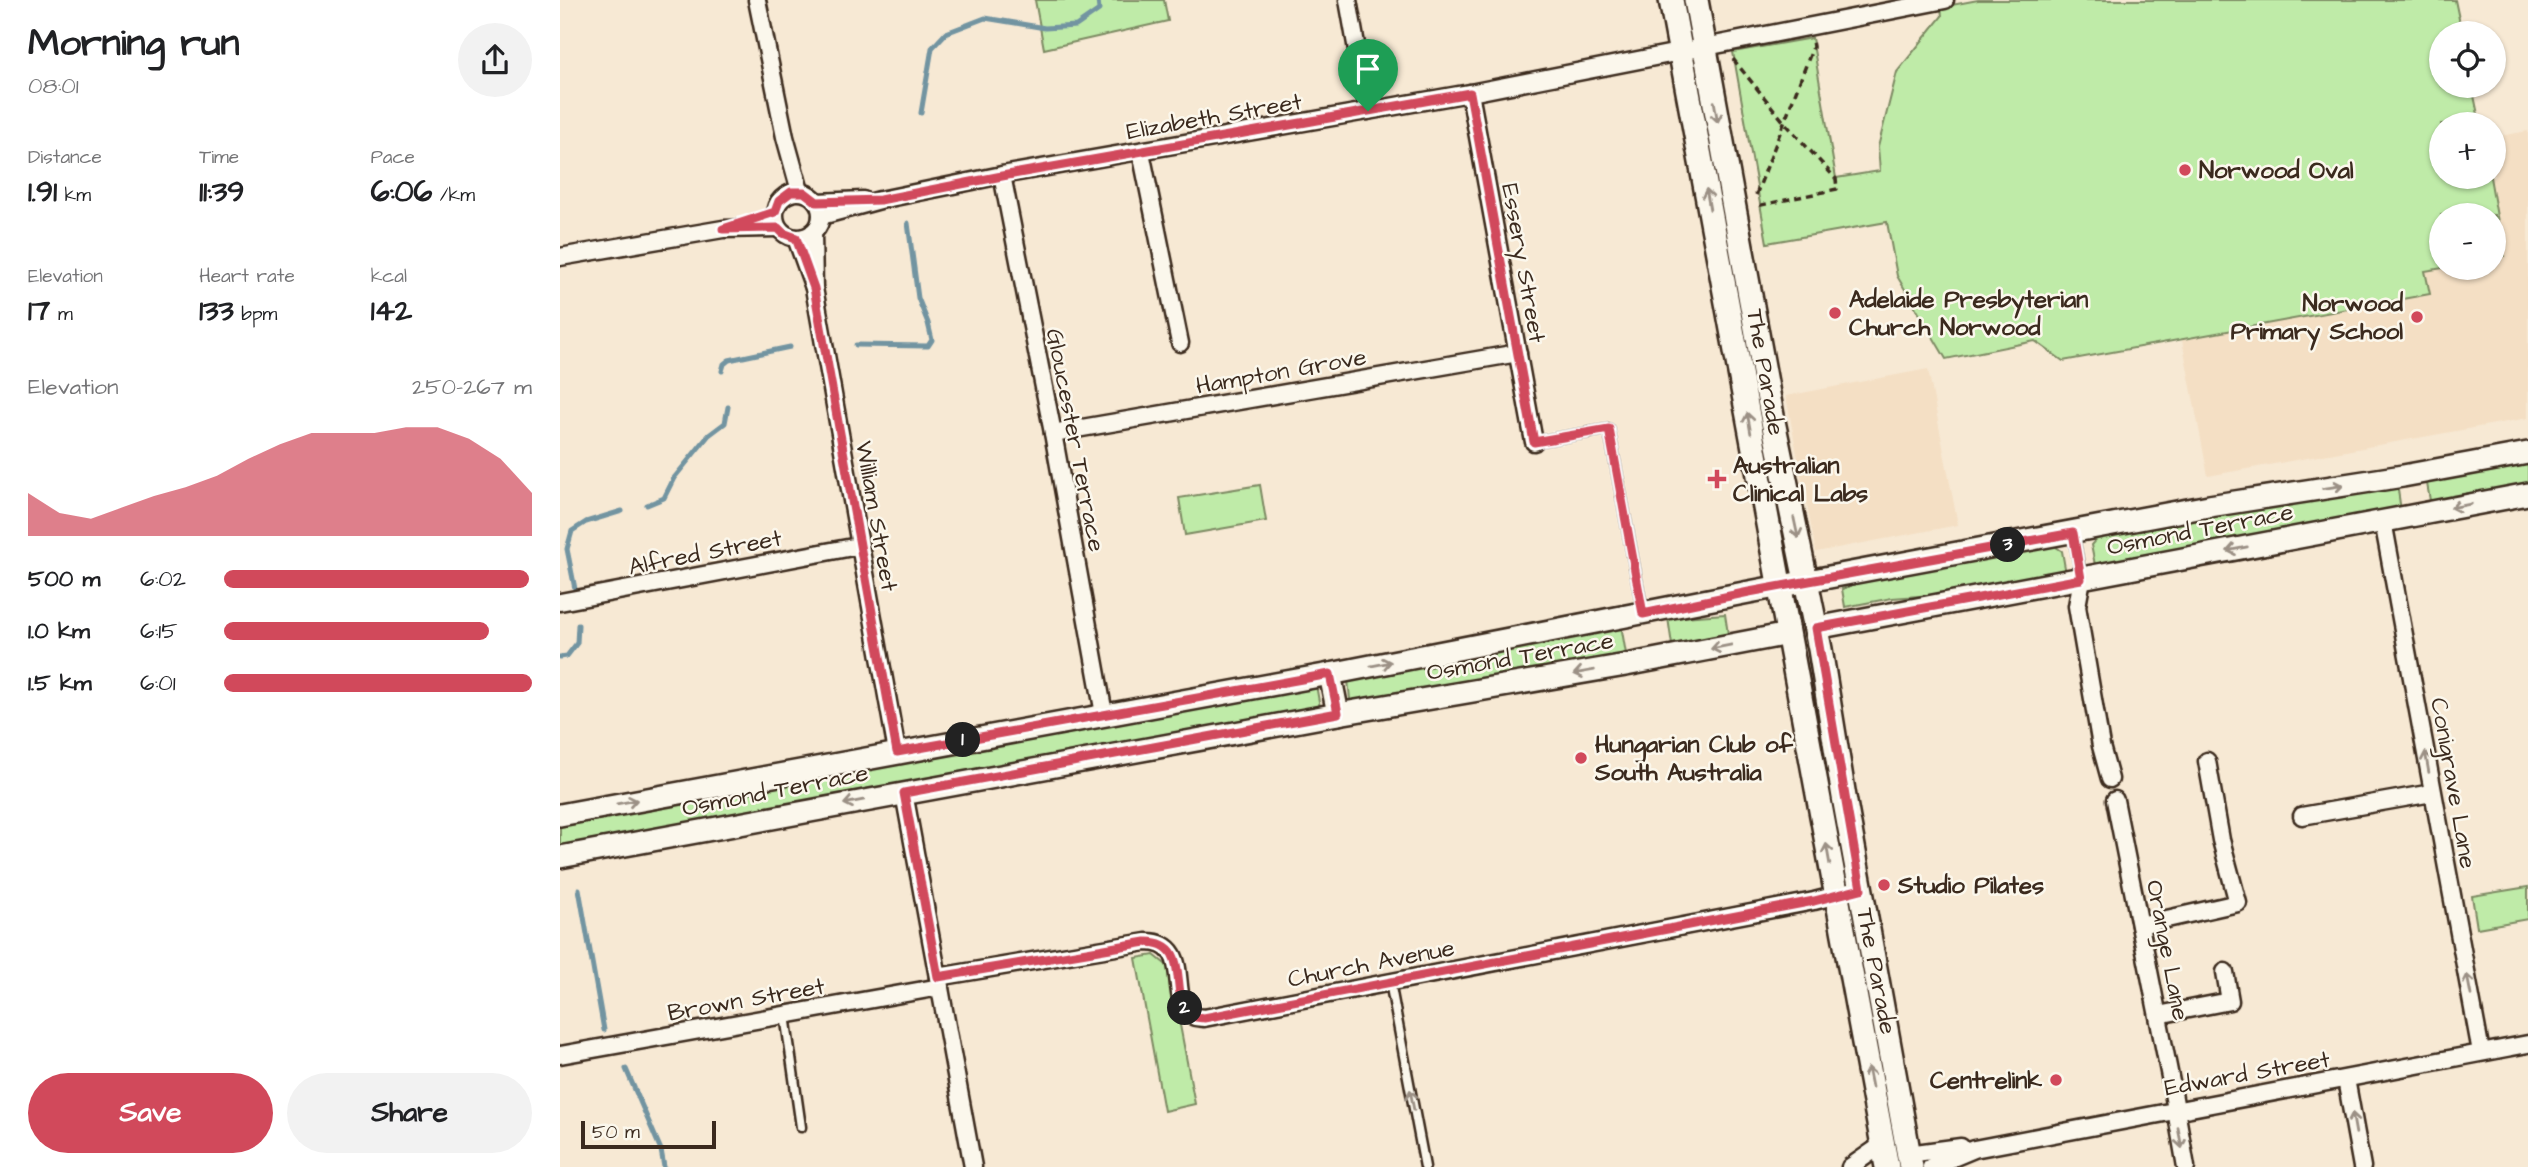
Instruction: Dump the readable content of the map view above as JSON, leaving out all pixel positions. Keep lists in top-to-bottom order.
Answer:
{
  "streets": {
    "main road": ["The Parade", "Osmond Terrace"],
    "street": [
      "Elizabeth Street",
      "Essery Street",
      "Hampton Grove",
      "Gloucester Terrace",
      "William Street",
      "Alfred Street",
      "Conigrave Lane",
      "Orange Lane",
      "Church Avenue",
      "Brown Street",
      "Edward Street"
    ]
  },
  "crossings": [
    ["Elizabeth Street", "Essery Street"],
    ["Elizabeth Street", "The Parade"],
    ["Elizabeth Street", "Gloucester Terrace"],
    ["Elizabeth Street", "William Street"],
    ["Essery Street", "Hampton Grove"],
    ["Hampton Grove", "Gloucester Terrace"],
    ["The Parade", "Osmond Terrace"],
    ["The Parade", "Church Avenue"],
    ["The Parade", "Edward Street"],
    ["Gloucester Terrace", "Osmond Terrace"],
    ["William Street", "Osmond Terrace"],
    ["William Street", "Alfred Street"],
    ["Osmond Terrace", "Conigrave Lane"],
    ["Conigrave Lane", "Edward Street"],
    ["Orange Lane", "Edward Street"],
    ["Church Avenue", "Brown Street"]
  ],
  "one_way": ["Conigrave Lane"],
  "places": {
    "other": [
      "Norwood Oval",
      "Adelaide Presbyterian Church Norwood",
      "Norwood Primary School",
      "Hungarian Club of South Australia",
      "Studio Pilates",
      "Centrelink"
    ],
    "health": ["Australian Clinical Labs"]
  },
  "scale_bar": "50 m",
  "page": {
    "heading": ["Morning run", "08:01"],
    "map_buttons": ["+", "−"],
    "stats": [
      ["Distance", "1.91 km"],
      ["Time", "11:39"],
      ["Pace", "6:06 /km"],
      ["Elevation", "17 m"],
      ["Heart rate", "133 bpm"],
      ["kcal", "142"]
    ],
    "chart": ["Elevation", "250–267 m"],
    "pins": ["3", "1", "2"],
    "list": [
      {
        "name": "500 m",
        "note": "6:02"
      },
      {
        "name": "1.0 km",
        "note": "6:15"
      },
      {
        "name": "1.5 km",
        "note": "6:01"
      }
    ],
    "buttons": ["Save", "Share"],
    "scale": "50 m"
  }
}
